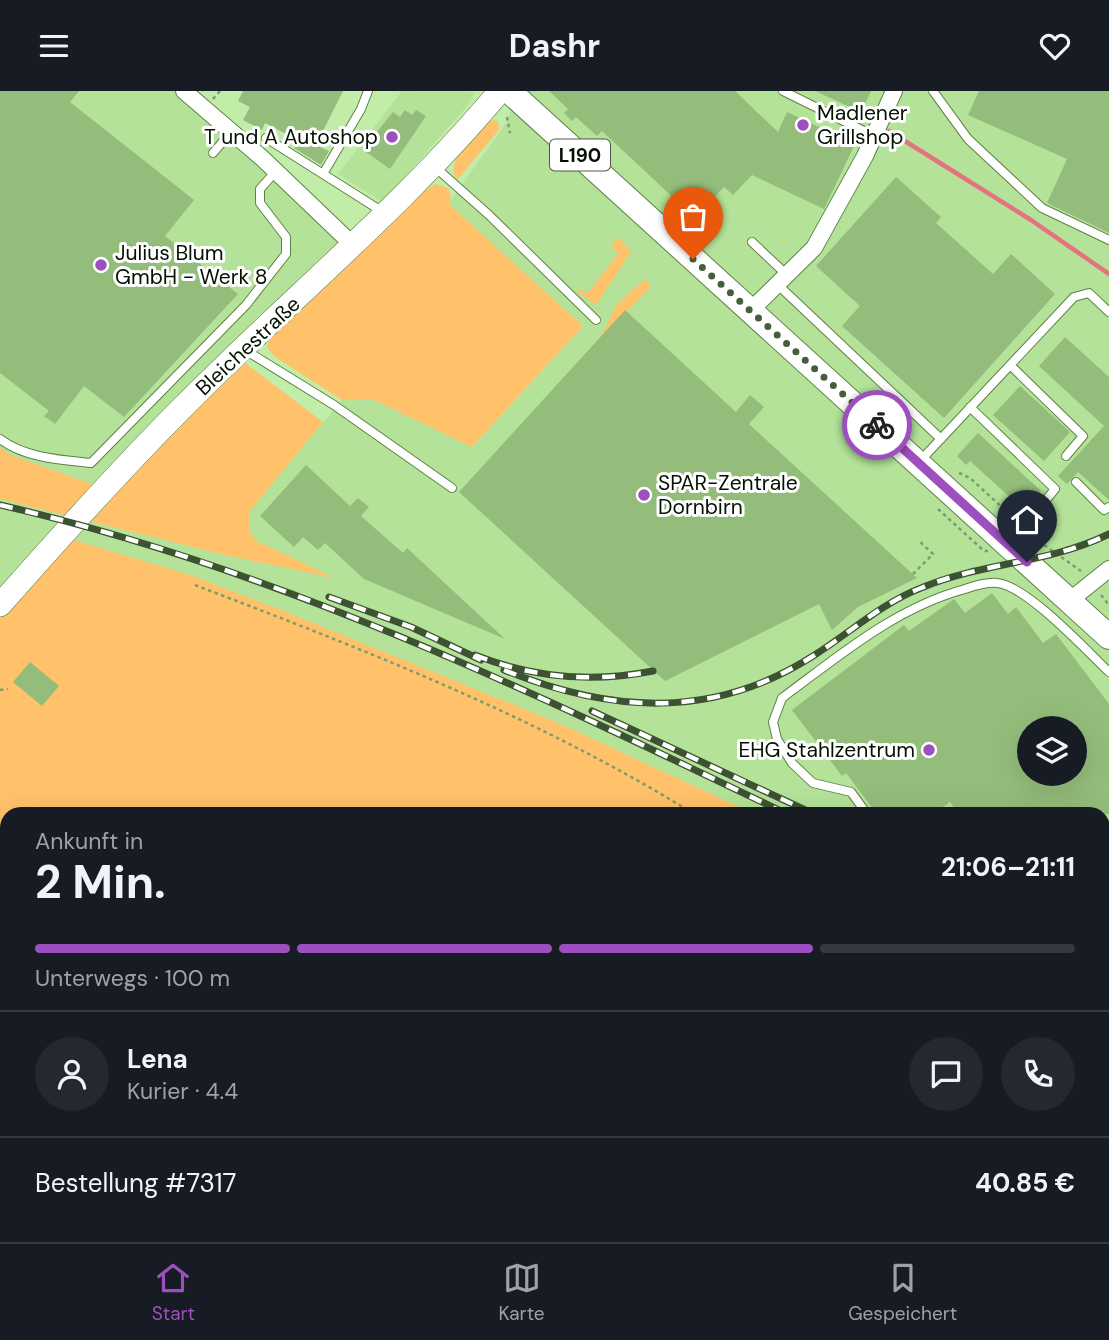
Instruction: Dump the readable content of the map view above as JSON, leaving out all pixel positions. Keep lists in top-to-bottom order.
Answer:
{
  "streets": {
    "main road": ["L190", "Bleichestraße"]
  },
  "places": [
    "Madlener Grillshop",
    "T und A Autoshop",
    "Julius Blum GmbH - Werk 8",
    "SPAR-Zentrale Dornbirn",
    "EHG Stahlzentrum"
  ],
  "page": {
    "header": "Dashr",
    "heading": ["2 Min.", "Ankunft in", "21:06–21:11"],
    "panel": [
      "Lena",
      "Kurier · 4.4",
      "Bestellung #7317",
      "40.85 €"
    ],
    "bar": "Unterwegs · 100 m",
    "tabs": ["Start", "Karte", "Gespeichert"]
  }
}
